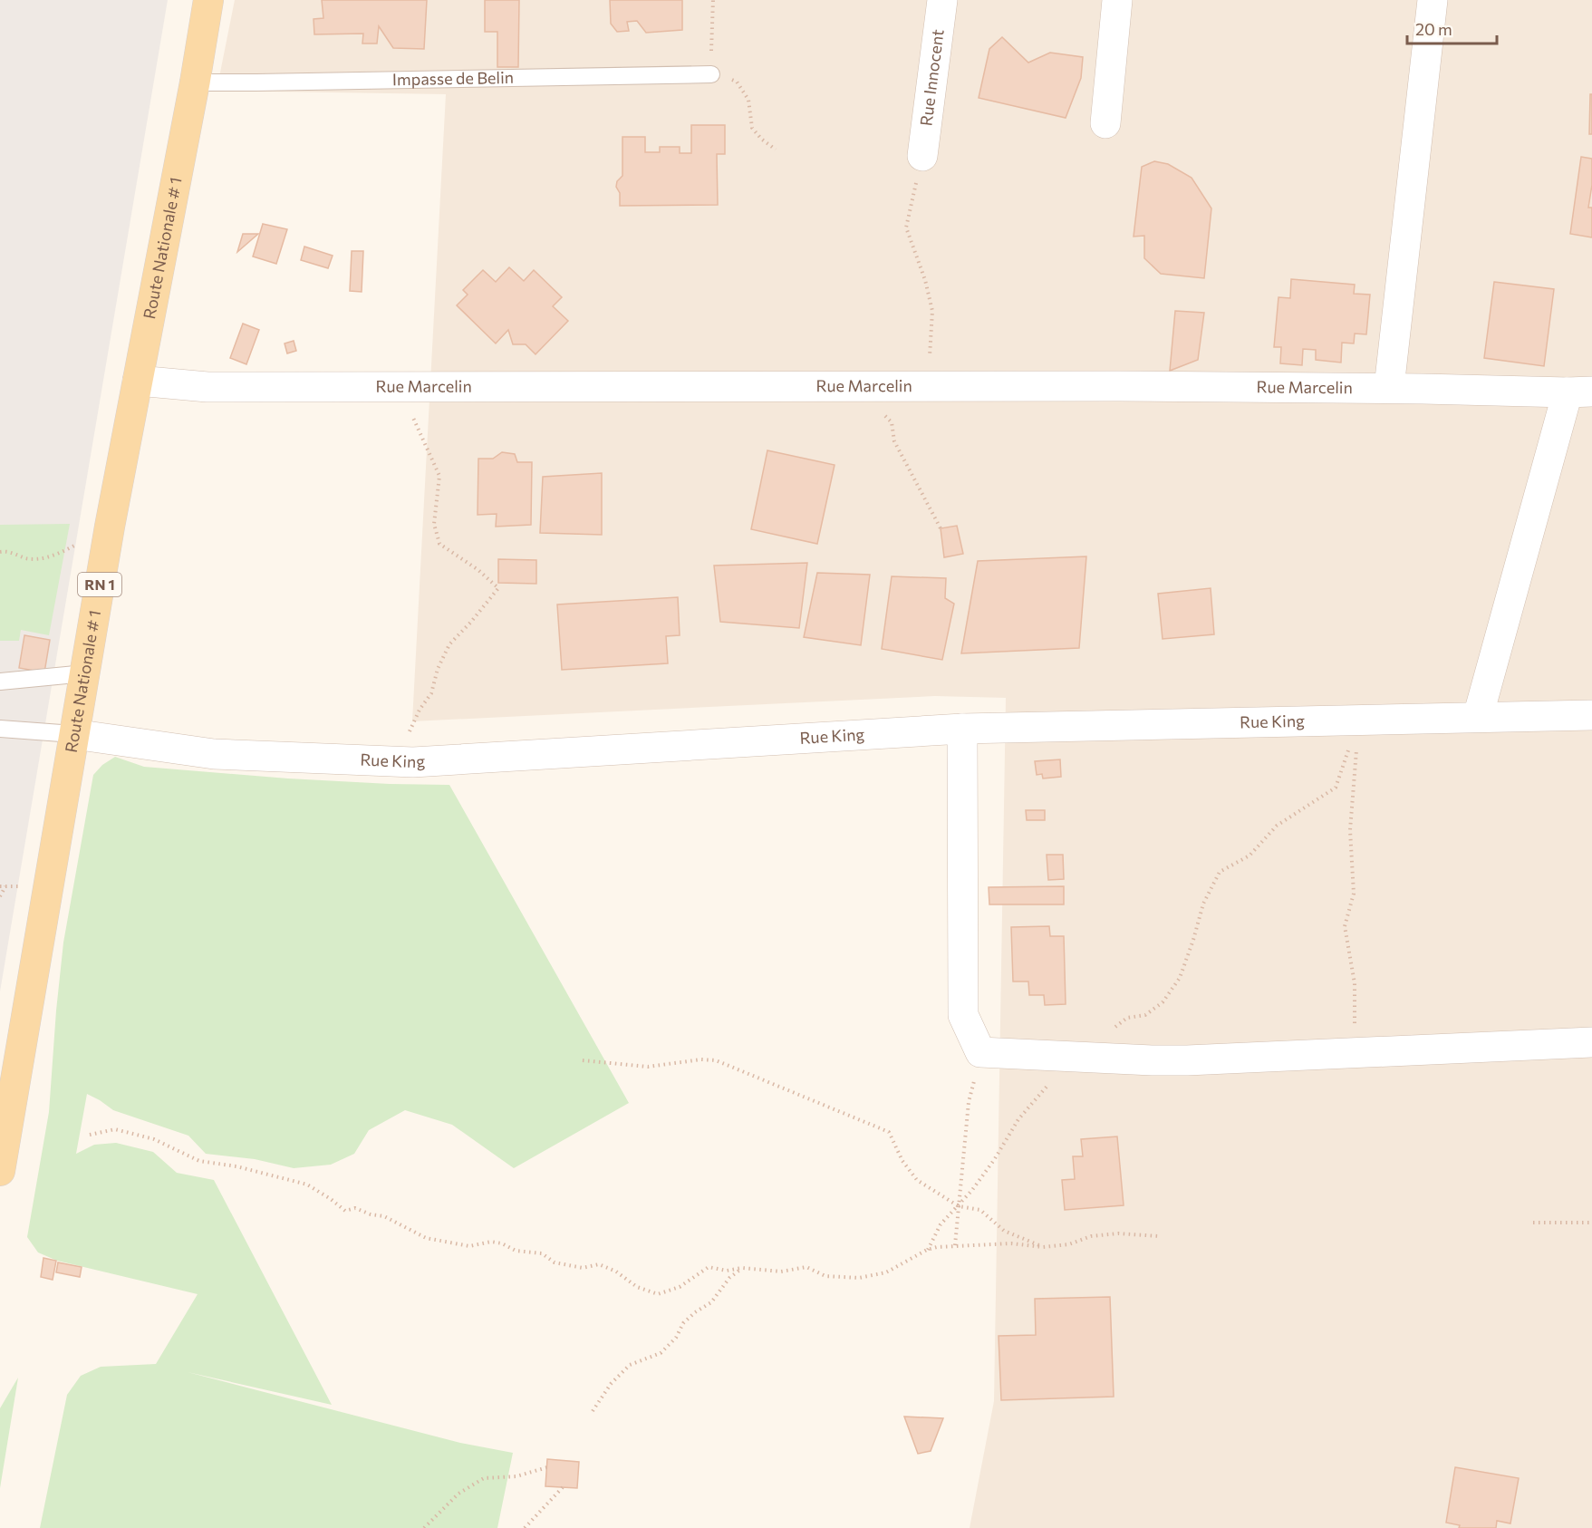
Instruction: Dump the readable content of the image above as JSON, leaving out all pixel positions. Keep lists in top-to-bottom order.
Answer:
{
  "streets": {
    "main road": ["Route Nationale # 1", "RN 1"],
    "street": ["Rue Innocent", "Rue Marcelin", "Rue King"],
    "lane": ["Impasse de Belin"]
  },
  "crossings": [
    ["Impasse de Belin", "Route Nationale # 1"],
    ["Route Nationale # 1", "Rue Marcelin"],
    ["Route Nationale # 1", "Rue King"]
  ],
  "scale_bar": "20 m"
}
